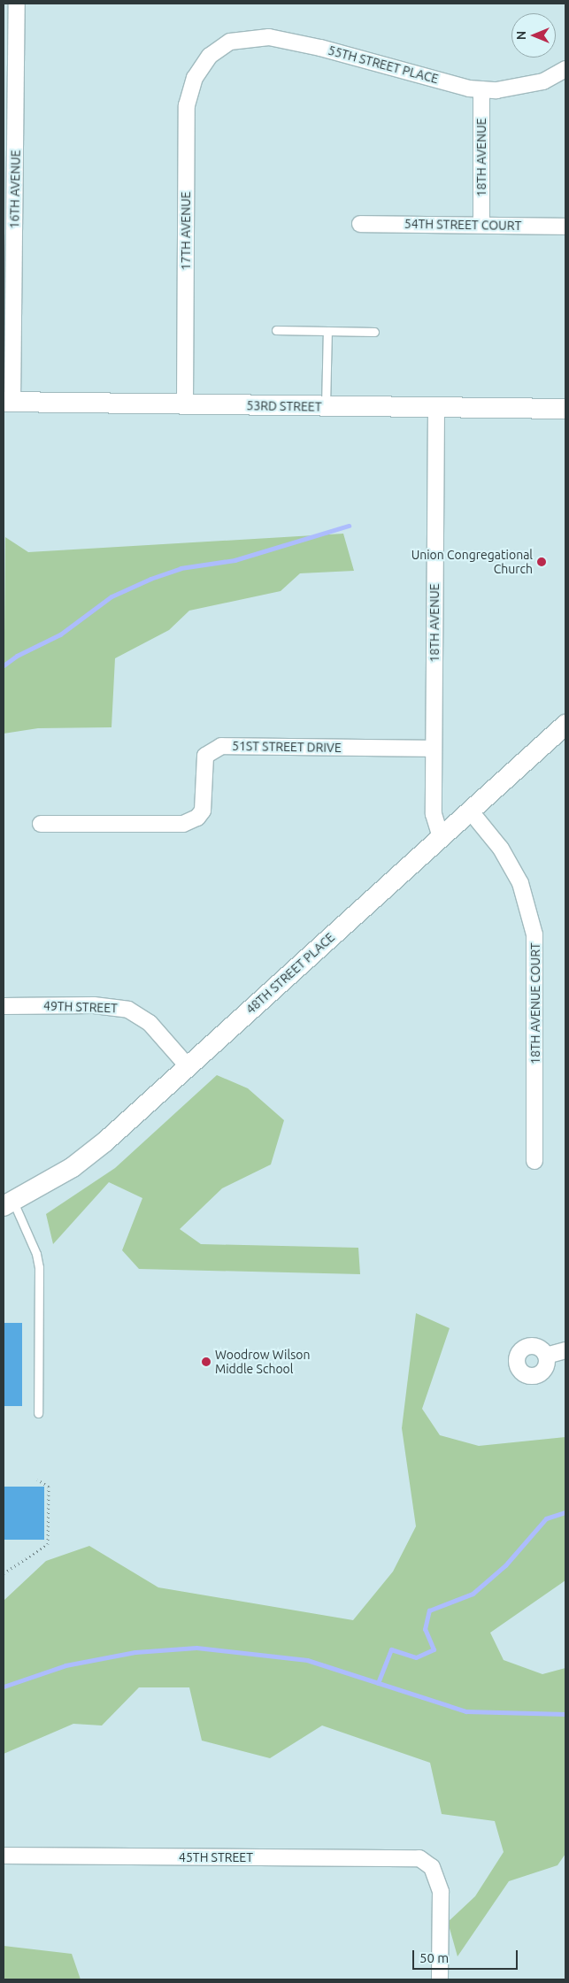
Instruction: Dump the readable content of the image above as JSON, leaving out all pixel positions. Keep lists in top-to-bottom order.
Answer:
{
  "streets": {
    "street": [
      "55TH STREET PLACE",
      "18TH AVENUE",
      "16TH AVENUE",
      "54TH STREET COURT",
      "17TH AVENUE",
      "53RD STREET",
      "51ST STREET DRIVE",
      "48TH STREET PLACE",
      "18TH AVENUE COURT",
      "49TH STREET",
      "45TH STREET"
    ]
  },
  "crossings": [
    ["55TH STREET PLACE", "18TH AVENUE"],
    ["55TH STREET PLACE", "17TH AVENUE"],
    ["18TH AVENUE", "54TH STREET COURT"],
    ["18TH AVENUE", "53RD STREET"],
    ["18TH AVENUE", "51ST STREET DRIVE"],
    ["18TH AVENUE", "48TH STREET PLACE"],
    ["16TH AVENUE", "53RD STREET"],
    ["17TH AVENUE", "53RD STREET"],
    ["48TH STREET PLACE", "18TH AVENUE COURT"],
    ["48TH STREET PLACE", "49TH STREET"]
  ],
  "places": ["Union Congregational Church", "Woodrow Wilson Middle School"],
  "scale_bar": "50 m",
  "north": "left"
}
